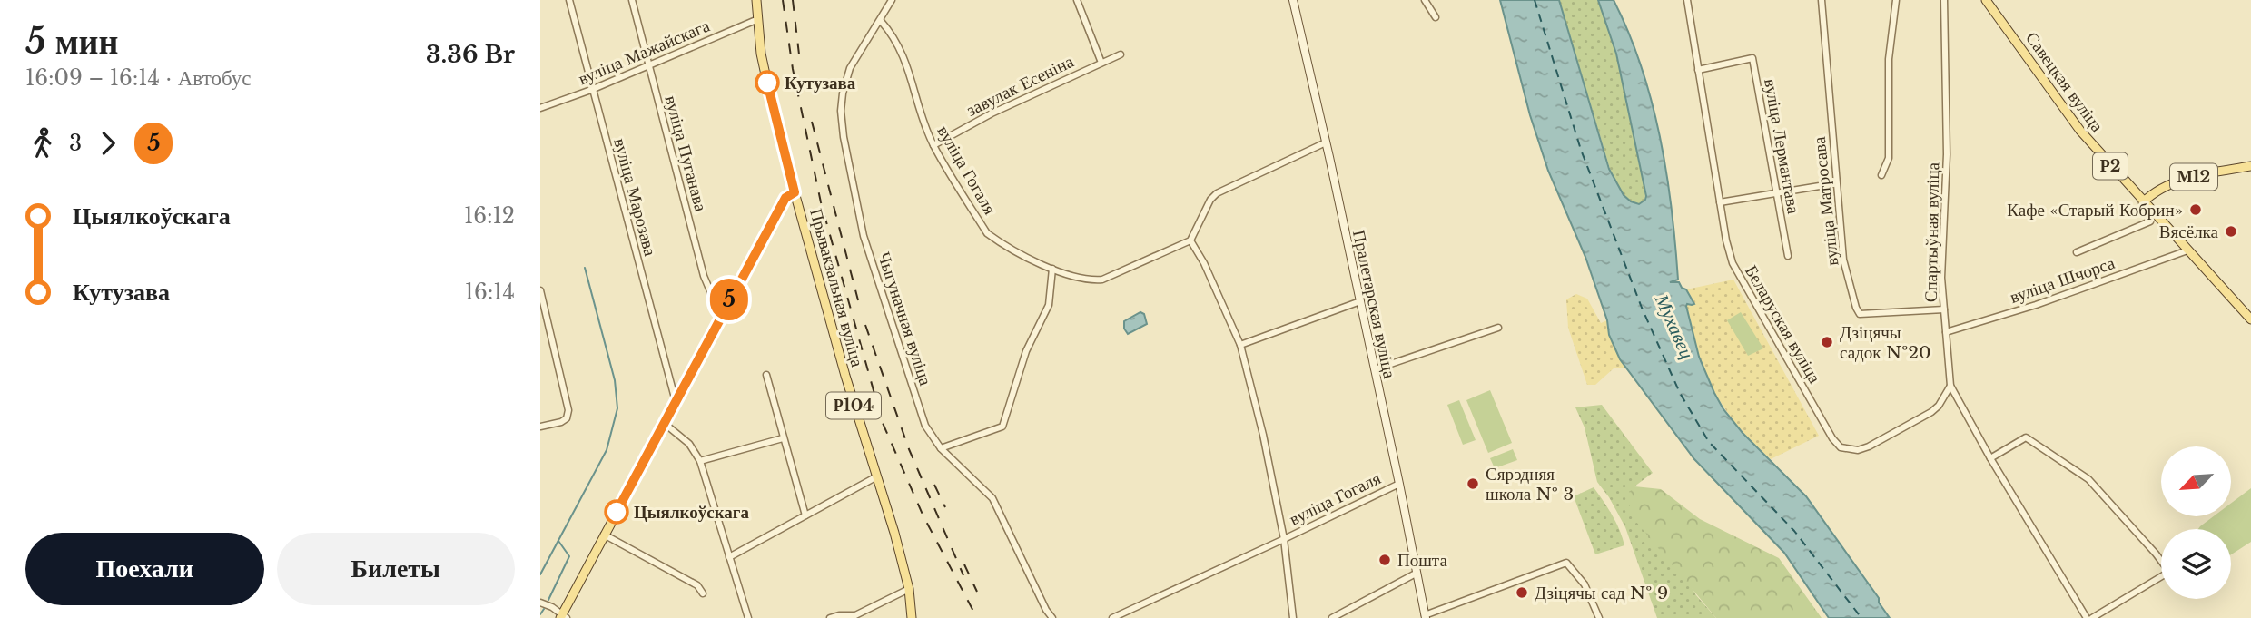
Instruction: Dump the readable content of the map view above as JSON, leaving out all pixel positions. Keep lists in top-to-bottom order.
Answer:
{
  "streets": {
    "main road": [
      "Савецкая вуліца",
      "Р2",
      "М12",
      "Прывакзальная вуліца",
      "Пралетарская вуліца",
      "Р104"
    ],
    "street": [
      "вуліца Мажайскага",
      "завулак Есеніна",
      "вуліца Лермантава",
      "вуліца Пуганава",
      "вуліца Гогаля",
      "вуліца Марозава",
      "вуліца Матросава",
      "Спартыўная вуліца",
      "вуліца Шчорса",
      "Чыгуначная вуліца",
      "Беларуская вуліца"
    ]
  },
  "crossings": [
    ["вуліца Мажайскага", "вуліца Пуганава"],
    ["вуліца Мажайскага", "вуліца Марозава"],
    ["вуліца Мажайскага", "Прывакзальная вуліца"],
    ["Савецкая вуліца", "М12"],
    ["Савецкая вуліца", "вуліца Шчорса"],
    ["завулак Есеніна", "вуліца Гогаля"],
    ["вуліца Лермантава", "Беларуская вуліца"],
    ["вуліца Гогаля", "Пралетарская вуліца"],
    ["вуліца Гогаля", "Чыгуначная вуліца"],
    ["вуліца Матросава", "Спартыўная вуліца"],
    ["Спартыўная вуліца", "вуліца Шчорса"],
    ["Спартыўная вуліца", "Беларуская вуліца"]
  ],
  "water": ["Мухавец"],
  "places": [
    "Кутузава",
    "Кафе «Старый Кобрин»",
    "Вясёлка",
    "Дзіцячы садок №20",
    "Сярэдняя школа № 3",
    "Цыялкоўскага",
    "Пошта",
    "Дзіцячы сад № 9"
  ],
  "lines": ["bus line 5"],
  "north": "bottom left",
  "page": {
    "heading": ["5 мин", "16:09 – 16:14 · Автобус", "3.36 Br"],
    "on_map": "5",
    "legs": ["3", "5"],
    "list": [
      {
        "name": "Цыялкоўскага",
        "value": "16:12"
      },
      {
        "name": "Кутузава",
        "value": "16:14"
      }
    ],
    "buttons": ["Поехали", "Билеты"]
  }
}
